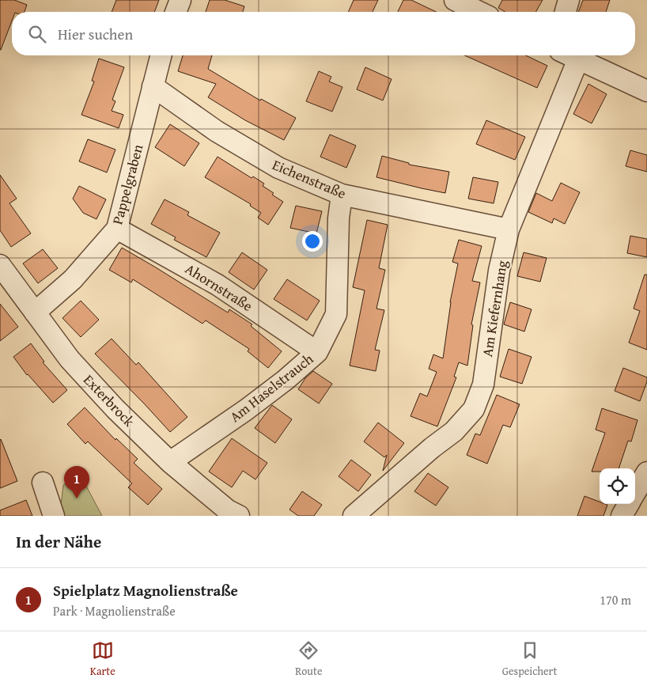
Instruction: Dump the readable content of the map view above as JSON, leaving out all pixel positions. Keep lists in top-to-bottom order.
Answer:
{
  "streets": {
    "street": [
      "Eichenstraße",
      "Pappelgraben",
      "Ahornstraße",
      "Am Kiefernhang",
      "Am Haselstrauch",
      "Exterbrock"
    ]
  },
  "crossings": [
    ["Eichenstraße", "Pappelgraben"],
    ["Eichenstraße", "Am Kiefernhang"],
    ["Eichenstraße", "Am Haselstrauch"],
    ["Pappelgraben", "Ahornstraße"],
    ["Pappelgraben", "Exterbrock"],
    ["Ahornstraße", "Am Haselstrauch"],
    ["Am Haselstrauch", "Exterbrock"]
  ],
  "page": {
    "search": "Hier suchen",
    "pins": "1",
    "heading": "In der Nähe",
    "list": [
      {
        "mark": "1",
        "name": "Spielplatz Magnolienstraße",
        "note": "Park · Magnolienstraße",
        "value": "170 m"
      }
    ],
    "nav": ["Karte", "Route", "Gespeichert"]
  }
}
